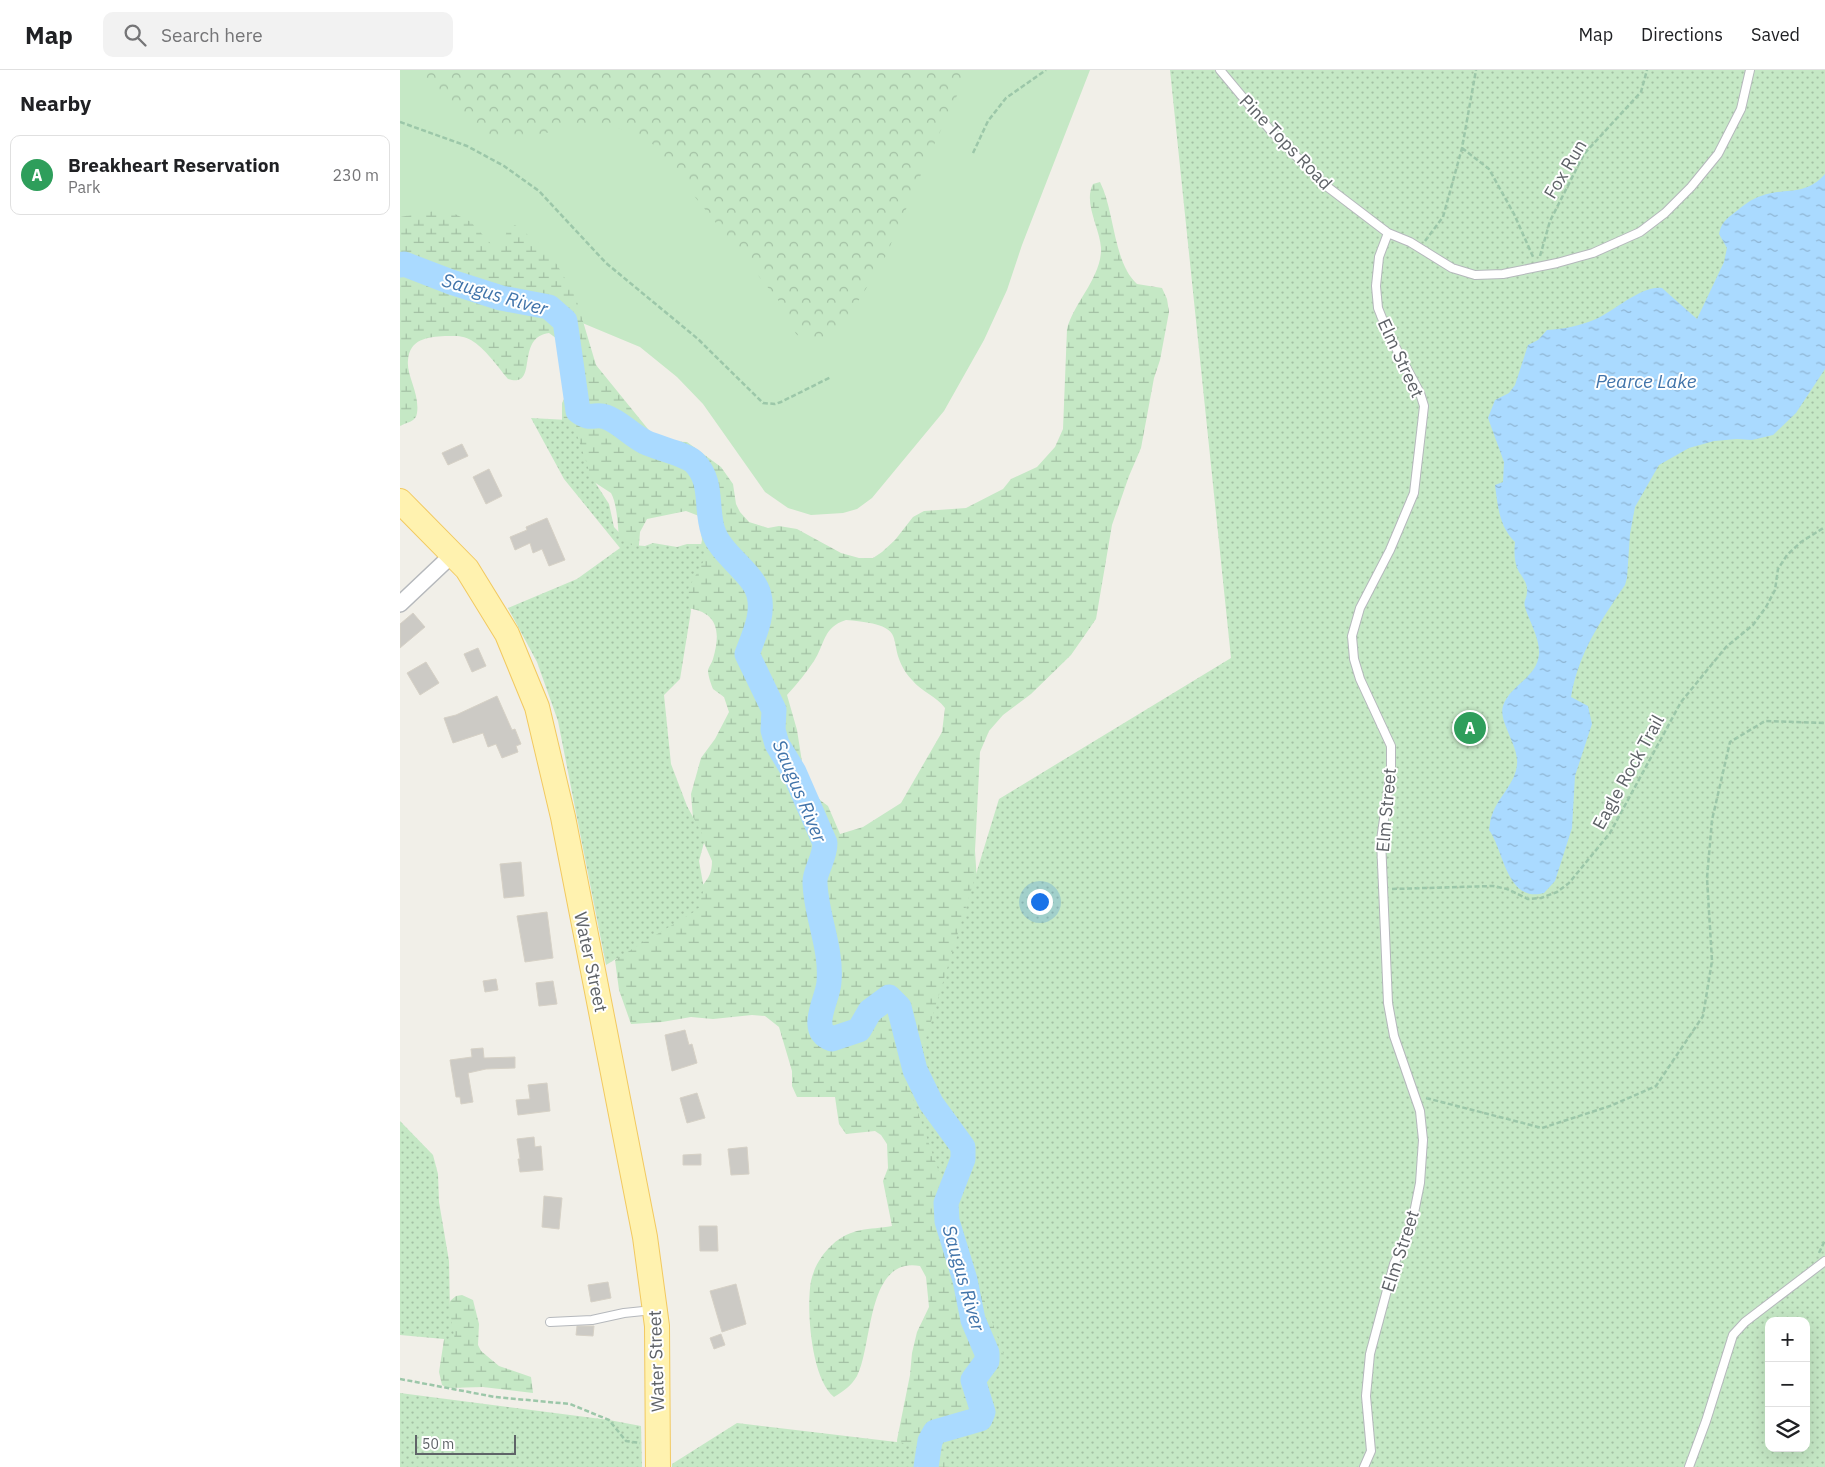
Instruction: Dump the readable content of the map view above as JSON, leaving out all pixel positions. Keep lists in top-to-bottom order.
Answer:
{
  "streets": {
    "main road": ["Water Street"],
    "lane": ["Pine Tops Road", "Elm Street"],
    "path": ["Fox Run", "Eagle Rock Trail"]
  },
  "crossings": [
    ["Pine Tops Road", "Fox Run"],
    ["Pine Tops Road", "Elm Street"],
    ["Elm Street", "Eagle Rock Trail"]
  ],
  "water": ["Saugus River", "Pearce Lake"],
  "scale_bar": "50 m",
  "page": {
    "header": "Map",
    "search": "Search here",
    "nav": ["Map", "Directions", "Saved"],
    "heading": "Nearby",
    "list": [
      {
        "mark": "A",
        "name": "Breakheart Reservation",
        "note": "Park",
        "value": "230 m"
      }
    ],
    "pins": "A",
    "map_buttons": ["+", "−"],
    "scale": "50 m"
  }
}
